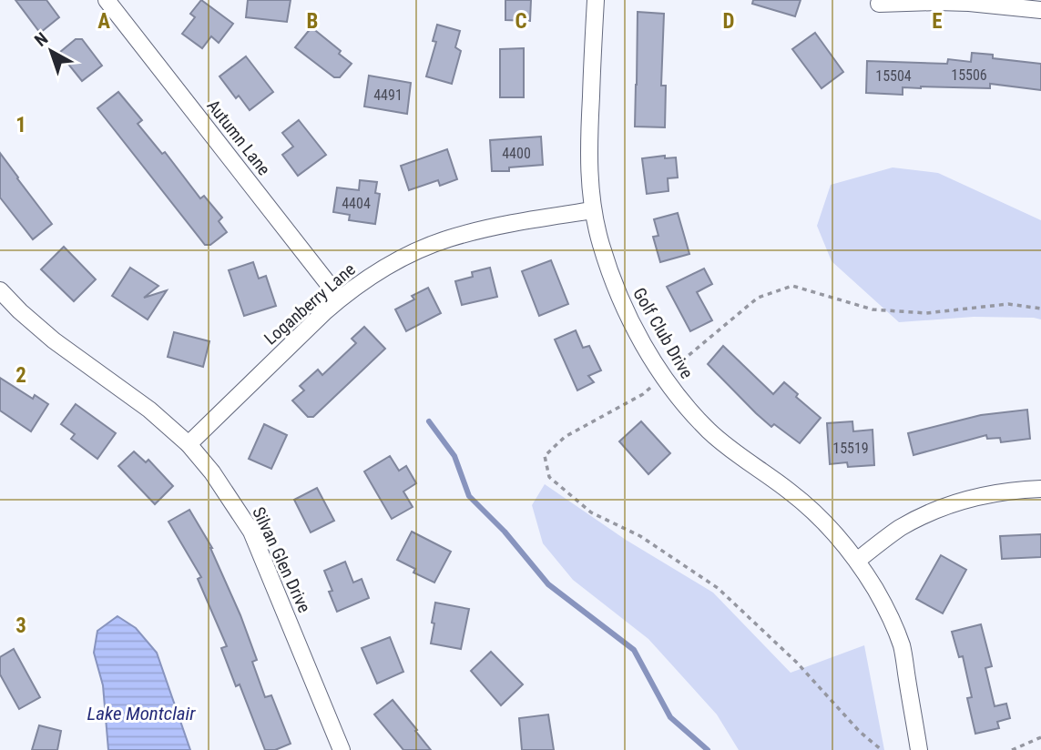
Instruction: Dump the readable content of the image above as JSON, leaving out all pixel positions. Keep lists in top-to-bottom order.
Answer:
{
  "streets": {
    "street": [
      "Autumn Lane",
      "Loganberry Lane",
      "Golf Club Drive",
      "Silvan Glen Drive"
    ]
  },
  "crossings": [
    ["Autumn Lane", "Loganberry Lane"],
    ["Loganberry Lane", "Golf Club Drive"],
    ["Loganberry Lane", "Silvan Glen Drive"]
  ],
  "water": ["Lake Montclair"],
  "house_numbers": [
    "15506",
    "15504",
    "4491",
    "4400",
    "4404",
    "15519"
  ],
  "north": "top left",
  "grid": {
    "columns": [
      "A",
      "B",
      "C",
      "D",
      "E"
    ],
    "rows": ["1", "2", "3"]
  }
}
